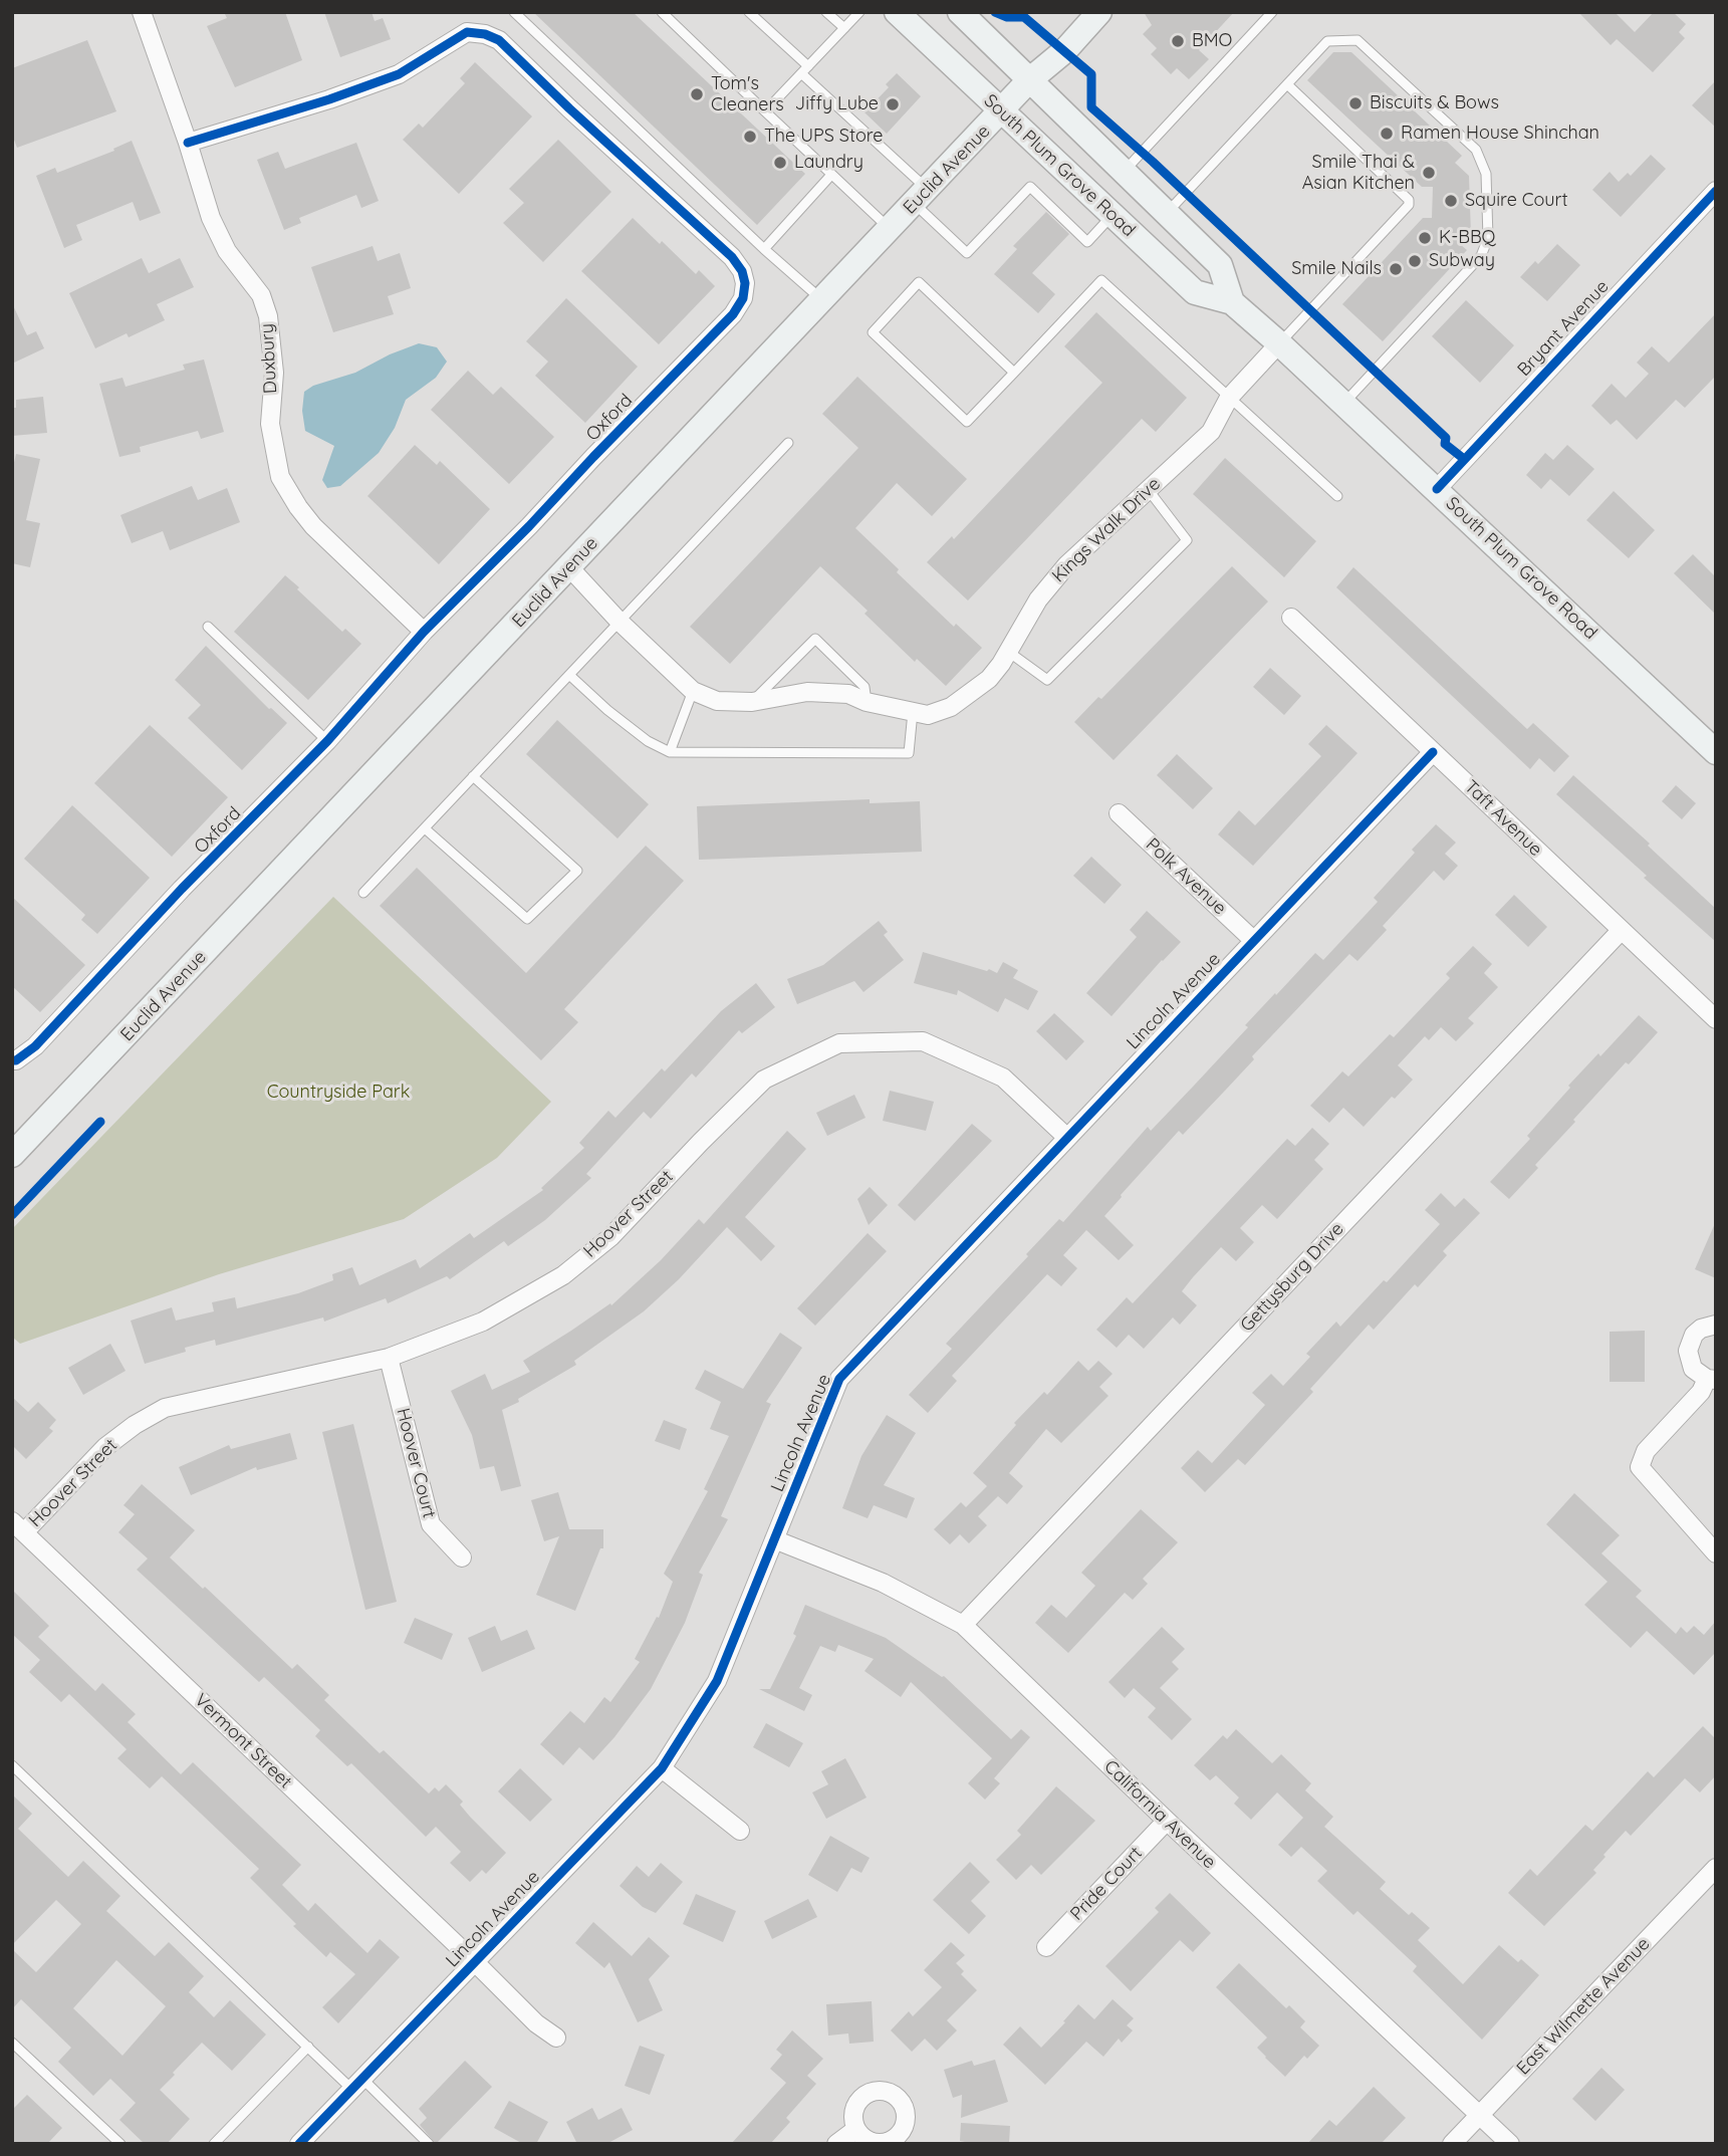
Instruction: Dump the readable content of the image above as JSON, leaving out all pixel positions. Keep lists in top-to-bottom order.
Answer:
{
  "streets": {
    "main road": ["South Plum Grove Road", "Euclid Avenue"],
    "street": [
      "Bryant Avenue",
      "Duxbury",
      "Oxford",
      "Kings Walk Drive",
      "Taft Avenue",
      "Polk Avenue",
      "Lincoln Avenue",
      "Hoover Street",
      "Gettysburg Drive",
      "Hoover Court",
      "Vermont Street",
      "California Avenue",
      "Pride Court",
      "East Wilmette Avenue"
    ]
  },
  "crossings": [
    ["South Plum Grove Road", "Euclid Avenue"],
    ["South Plum Grove Road", "Bryant Avenue"],
    ["South Plum Grove Road", "Kings Walk Drive"],
    ["Euclid Avenue", "Kings Walk Drive"],
    ["Duxbury", "Oxford"],
    ["Taft Avenue", "Lincoln Avenue"],
    ["Taft Avenue", "Gettysburg Drive"],
    ["Polk Avenue", "Lincoln Avenue"],
    ["Lincoln Avenue", "Hoover Street"],
    ["Lincoln Avenue", "Vermont Street"],
    ["Lincoln Avenue", "California Avenue"],
    ["Hoover Street", "Hoover Court"],
    ["Hoover Street", "Vermont Street"],
    ["Gettysburg Drive", "California Avenue"],
    ["California Avenue", "Pride Court"],
    ["California Avenue", "East Wilmette Avenue"]
  ],
  "parks": ["Countryside Park"],
  "places": [
    "BMO",
    "Tom's Cleaners",
    "Biscuits & Bows",
    "Jiffy Lube",
    "Ramen House Shinchan",
    "The UPS Store",
    "Laundry",
    "Smile Thai & Asian Kitchen",
    "Squire Court",
    "K-BBQ",
    "Subway",
    "Smile Nails"
  ]
}
